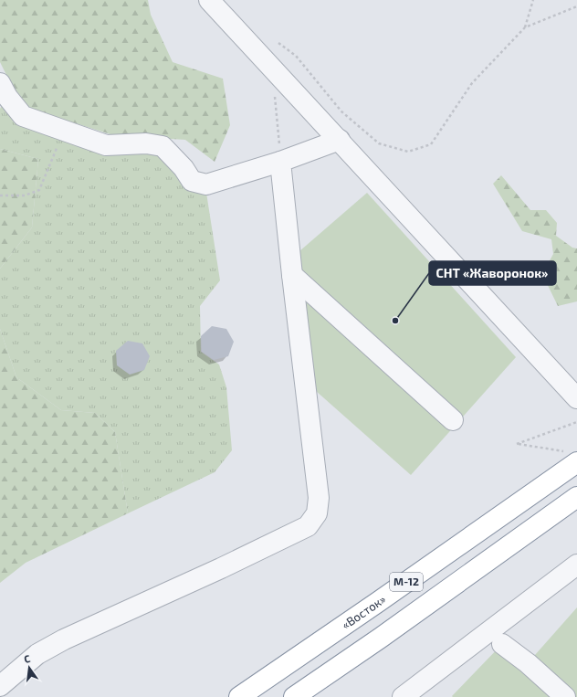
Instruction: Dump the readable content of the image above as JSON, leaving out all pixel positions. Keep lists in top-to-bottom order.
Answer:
{
  "streets": {
    "highway": ["М-12", "«Восток»"]
  },
  "places": ["СНТ «Жаворонок»"],
  "north": "top"
}
